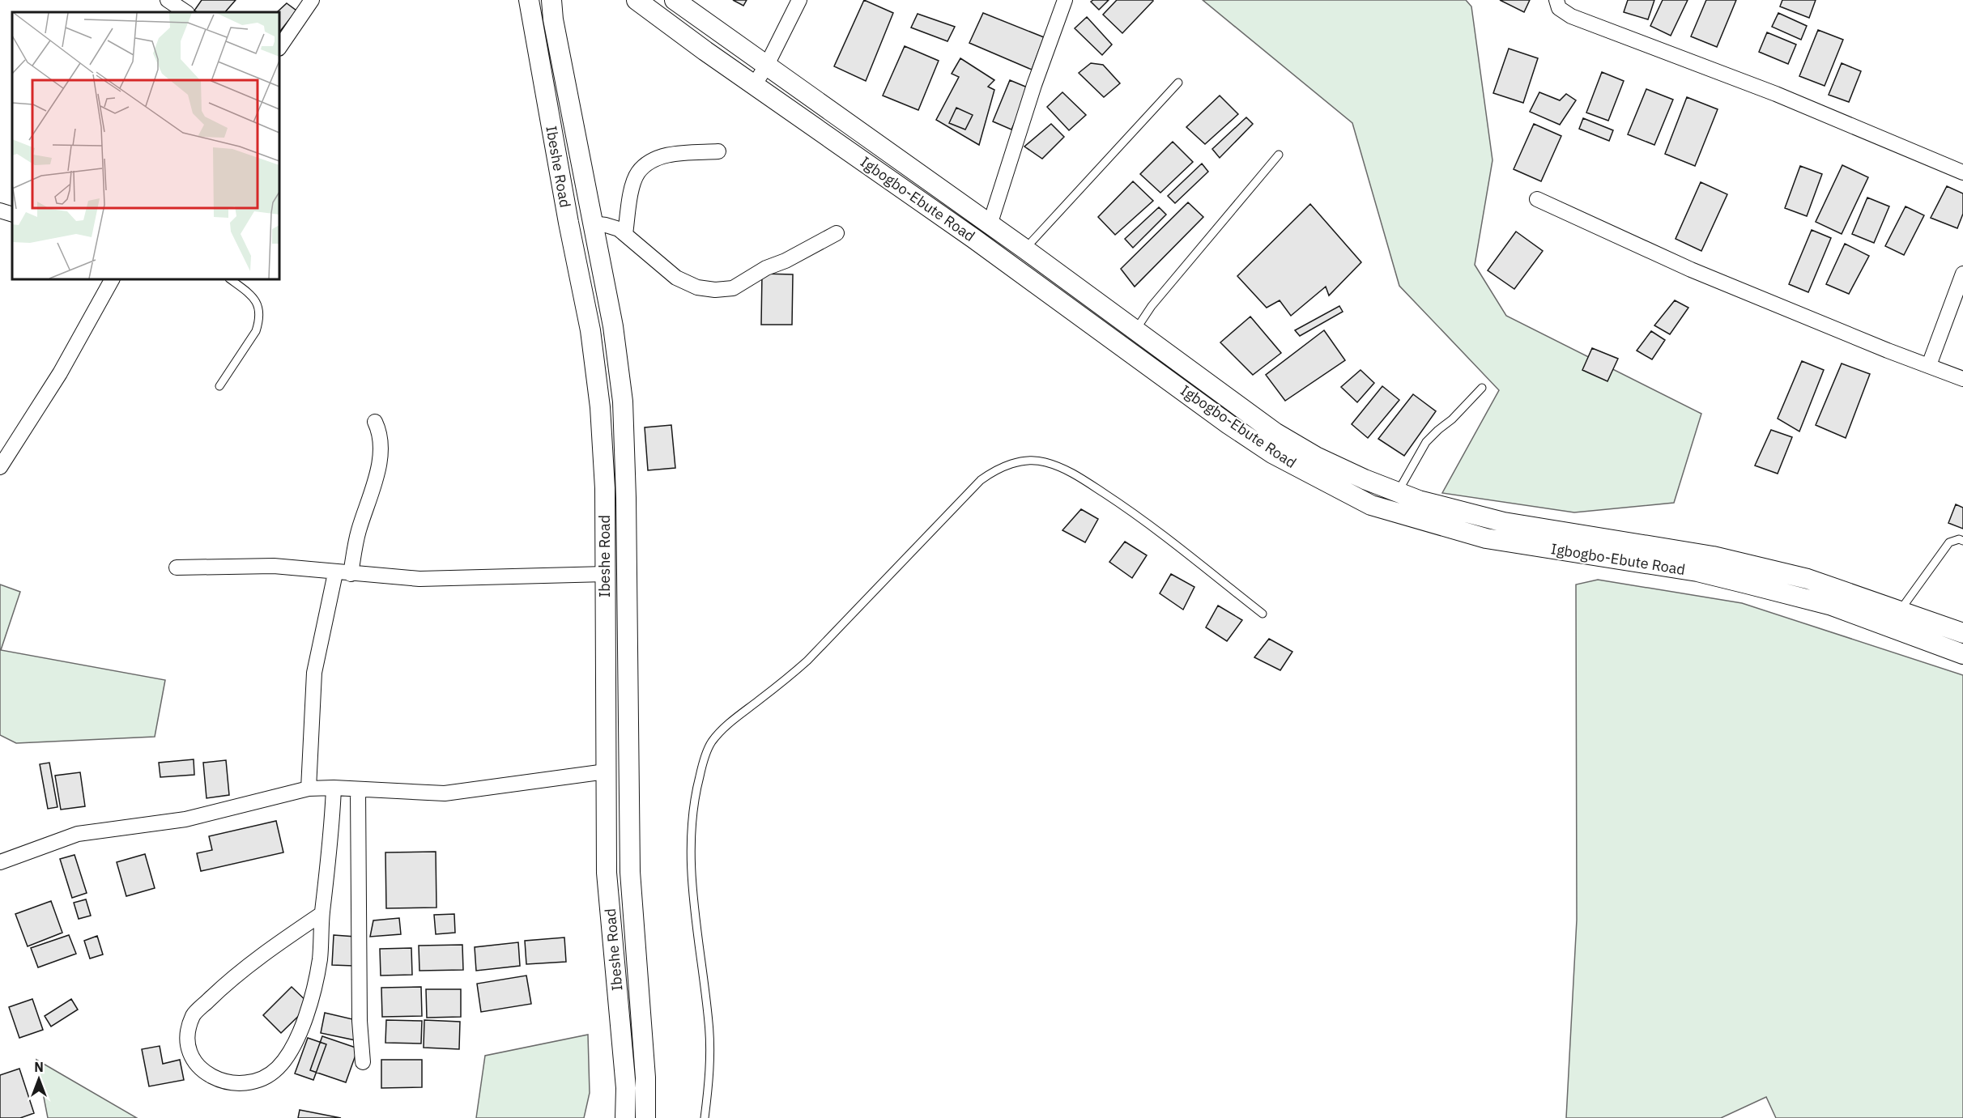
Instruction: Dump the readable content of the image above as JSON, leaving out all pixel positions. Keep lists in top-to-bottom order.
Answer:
{
  "streets": {
    "main road": ["Ibeshe Road", "Igbogbo-Ebute Road"]
  },
  "north": "top"
}
